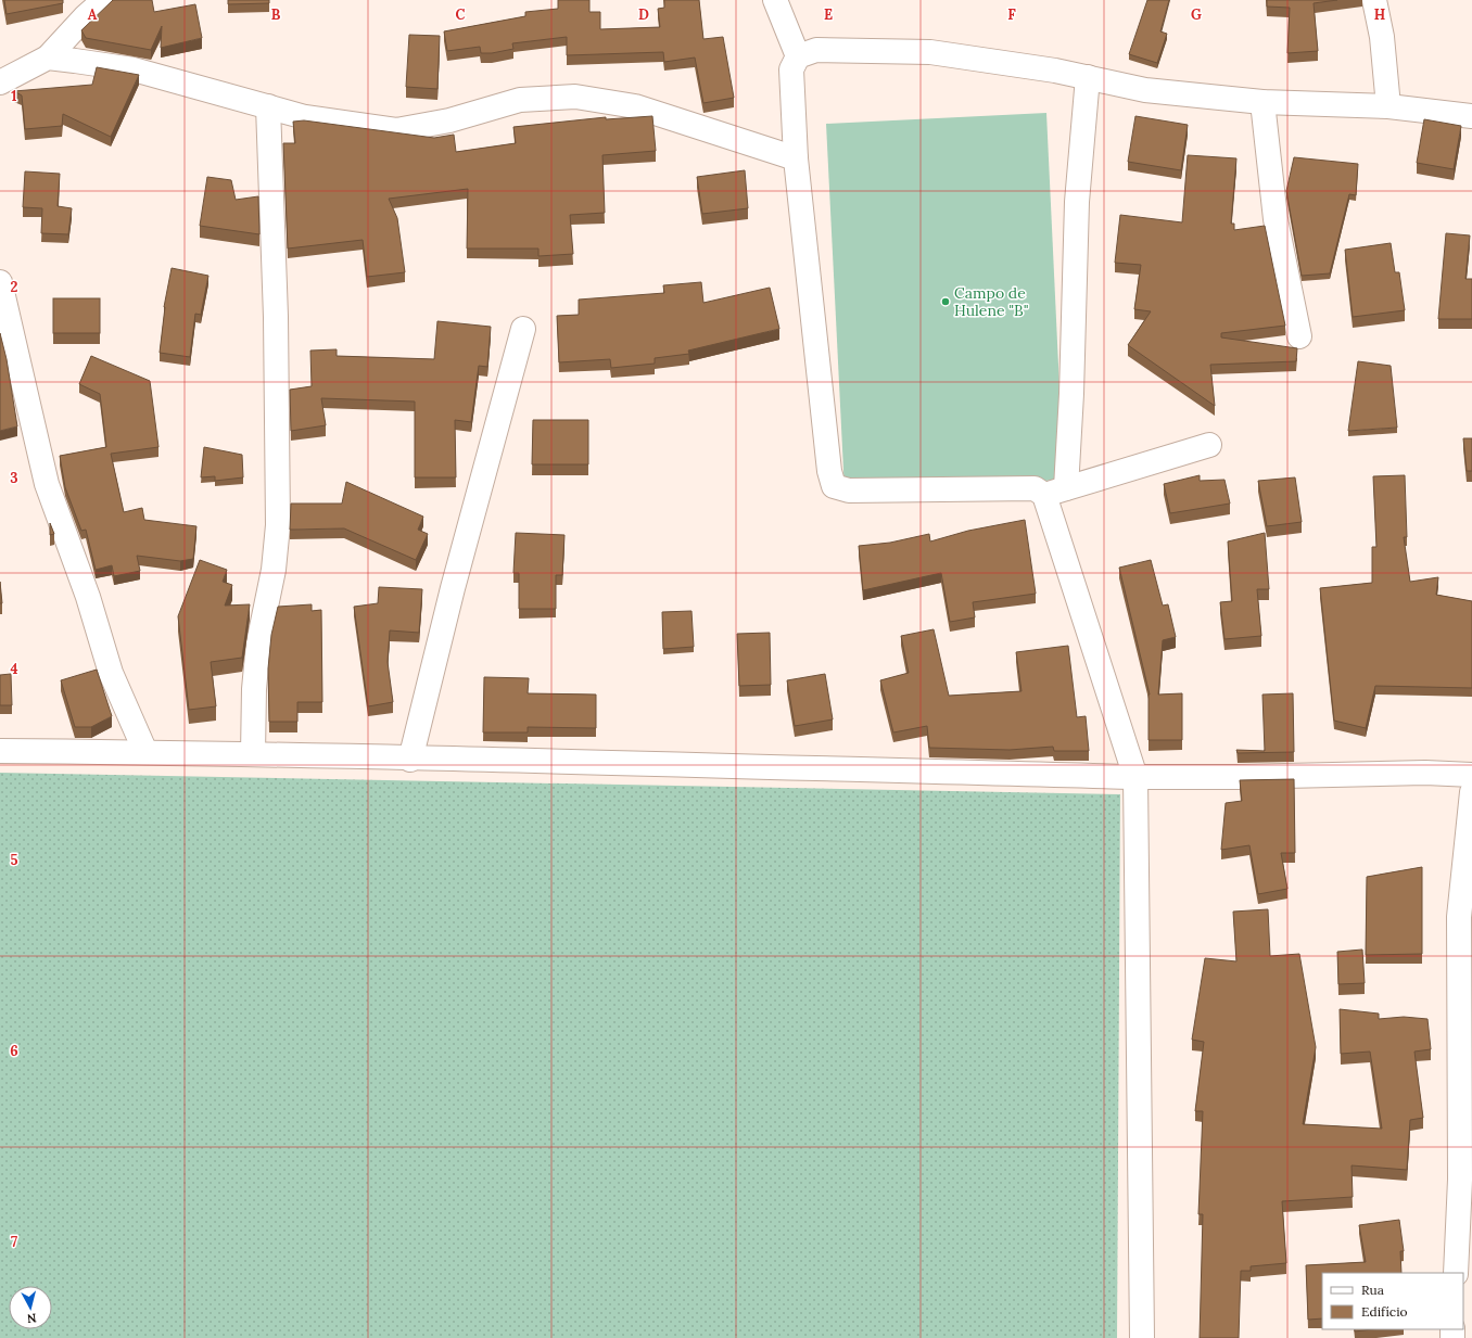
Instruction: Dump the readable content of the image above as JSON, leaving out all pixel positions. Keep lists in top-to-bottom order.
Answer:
{
  "places": ["Campo de Hulene \"B\""],
  "legend": ["Rua", "Edifício"],
  "north": "bottom",
  "grid": {
    "columns": [
      "A",
      "B",
      "C",
      "D",
      "E",
      "F",
      "G",
      "H"
    ],
    "rows": [
      "1",
      "2",
      "3",
      "4",
      "5",
      "6",
      "7"
    ]
  }
}
